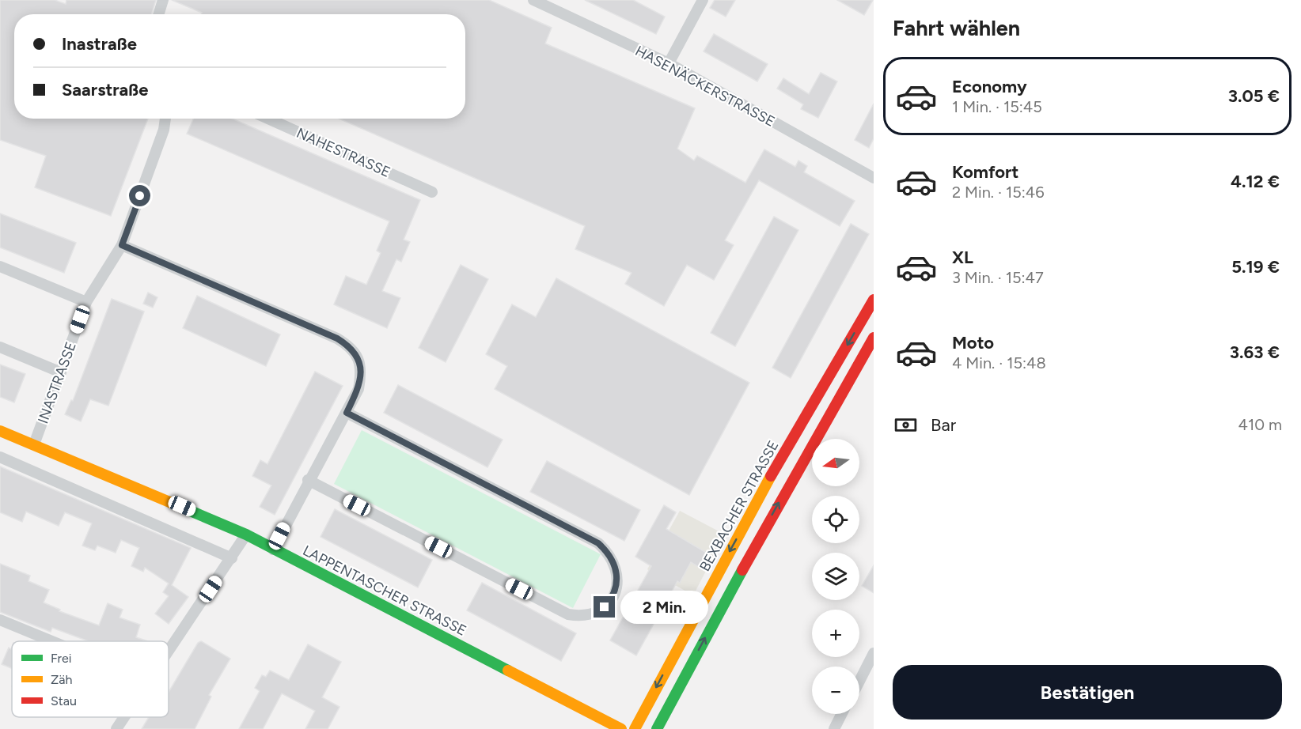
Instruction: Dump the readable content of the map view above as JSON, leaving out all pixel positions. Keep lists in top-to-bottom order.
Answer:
{
  "streets": {
    "main road": ["BEXBACHER STRASSE", "LAPPENTASCHER STRASSE"],
    "street": ["HASENÄCKERSTRASSE", "NAHESTRASSE", "INASTRASSE"]
  },
  "crossings": [
    ["INASTRASSE", "LAPPENTASCHER STRASSE"]
  ],
  "legend": ["Frei", "Zäh", "Stau"],
  "north": "left",
  "page": {
    "heading": "Fahrt wählen",
    "banner": ["Inastraße", "Saarstraße"],
    "list": [
      {
        "name": "Economy",
        "note": "1 Min. · 15:45",
        "value": "3.05 €"
      },
      {
        "name": "Komfort",
        "note": "2 Min. · 15:46",
        "value": "4.12 €"
      },
      {
        "name": "XL",
        "note": "3 Min. · 15:47",
        "value": "5.19 €"
      },
      {
        "name": "Moto",
        "note": "4 Min. · 15:48",
        "value": "3.63 €"
      }
    ],
    "pay": ["Bar", "410 m"],
    "map_buttons": ["+", "−"],
    "bubble": "2 Min.",
    "buttons": "Bestätigen"
  }
}
